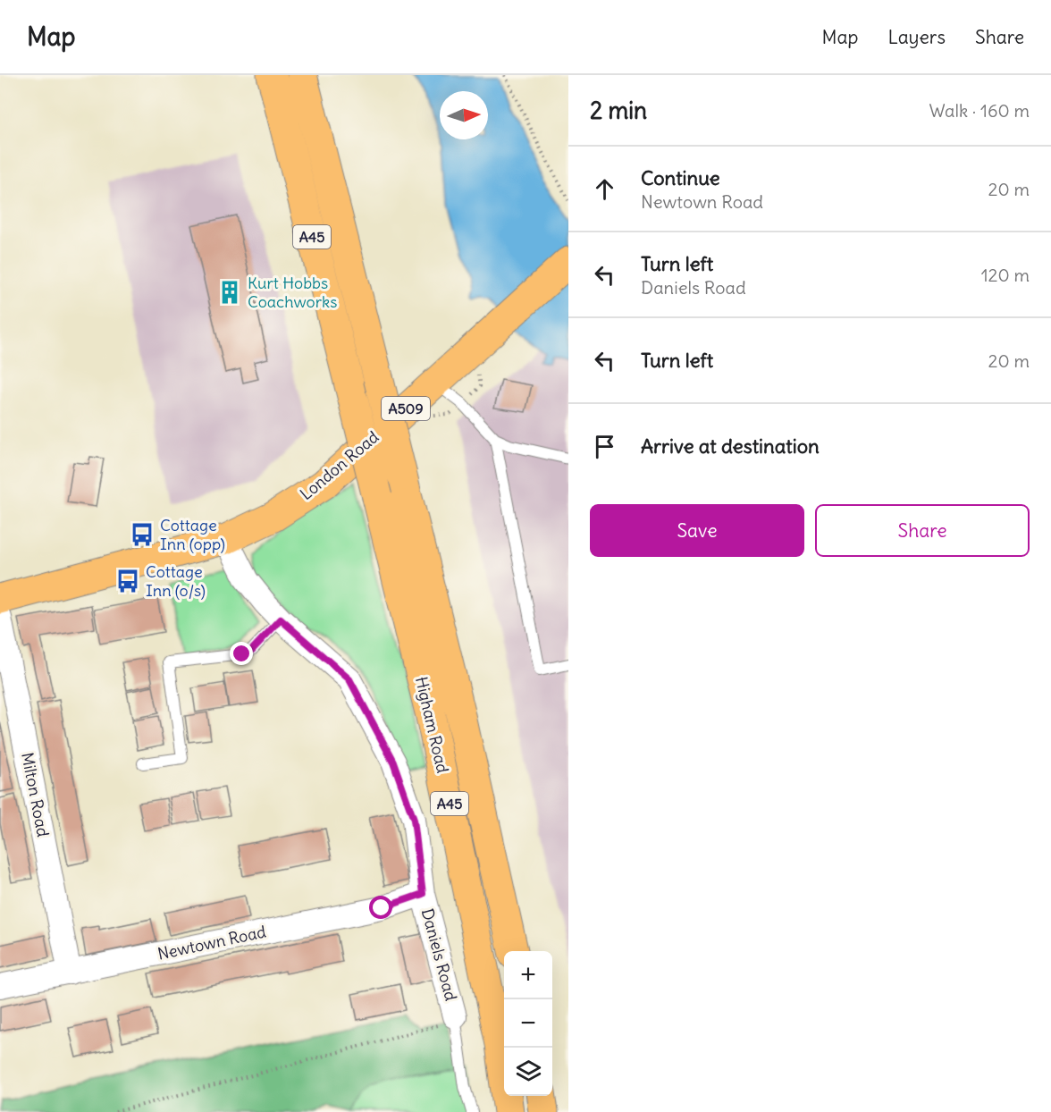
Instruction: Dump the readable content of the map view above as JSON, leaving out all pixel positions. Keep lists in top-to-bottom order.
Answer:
{
  "streets": {
    "highway": [
      "A45",
      "A509",
      "London Road",
      "Higham Road"
    ],
    "street": ["Milton Road", "Newtown Road", "Daniels Road"]
  },
  "crossings": [
    ["A45", "Higham Road"],
    ["London Road", "Daniels Road"],
    ["Milton Road", "Newtown Road"],
    ["Newtown Road", "Daniels Road"]
  ],
  "places": {
    "building": ["Kurt Hobbs Coachworks"],
    "bus stop": ["Cottage Inn (opp)", "Cottage Inn (o/s)"]
  },
  "north": "right",
  "page": {
    "header": "Map",
    "nav": ["Map", "Layers", "Share"],
    "heading": ["2 min", "Walk · 160 m"],
    "list": [
      ["Continue", "Newtown Road", "20 m"],
      ["Turn left", "Daniels Road", "120 m"],
      ["Turn left", "20 m"],
      "Arrive at destination"
    ],
    "buttons": ["Save", "Share"],
    "map_buttons": ["+", "−"]
  }
}
